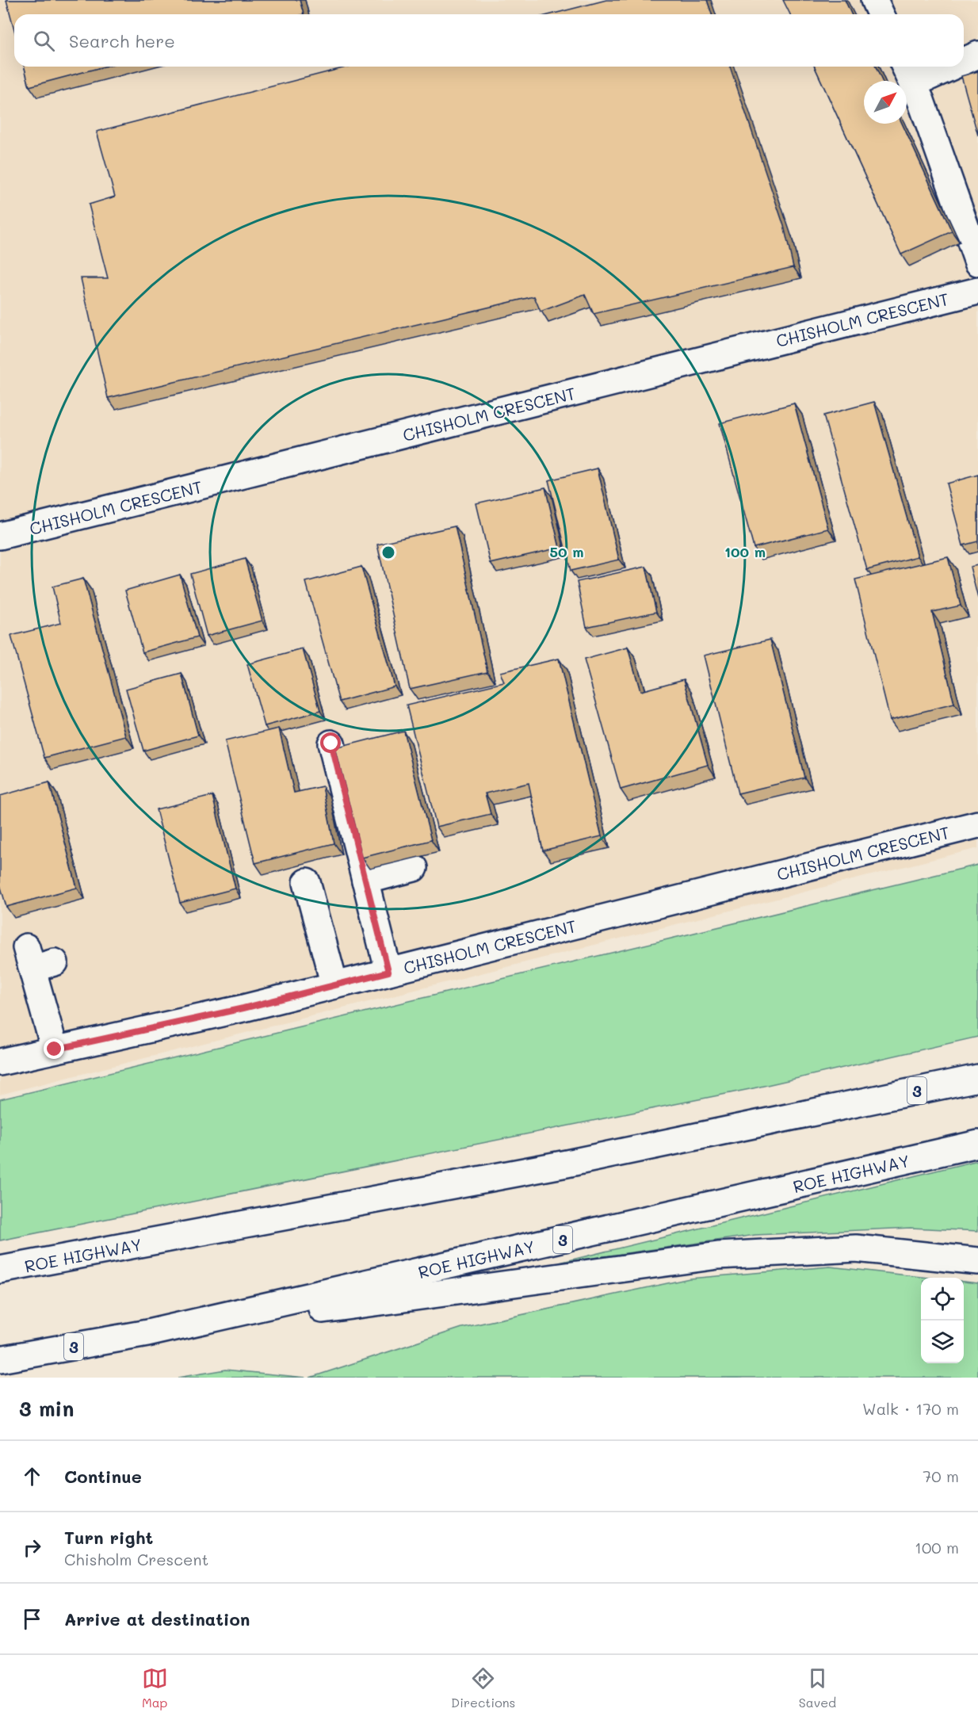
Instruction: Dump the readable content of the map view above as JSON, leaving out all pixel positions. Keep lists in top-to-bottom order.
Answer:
{
  "streets": {
    "main road": ["CHISHOLM CRESCENT", "3", "ROE HIGHWAY"]
  },
  "north": "top right",
  "page": {
    "search": "Search here",
    "heading": ["3 min", "Walk · 170 m"],
    "list": [
      ["Continue", "70 m"],
      ["Turn right", "Chisholm Crescent", "100 m"],
      "Arrive at destination"
    ],
    "nav": ["Map", "Directions", "Saved"]
  },
  "rings": ["50 m", "100 m"]
}
